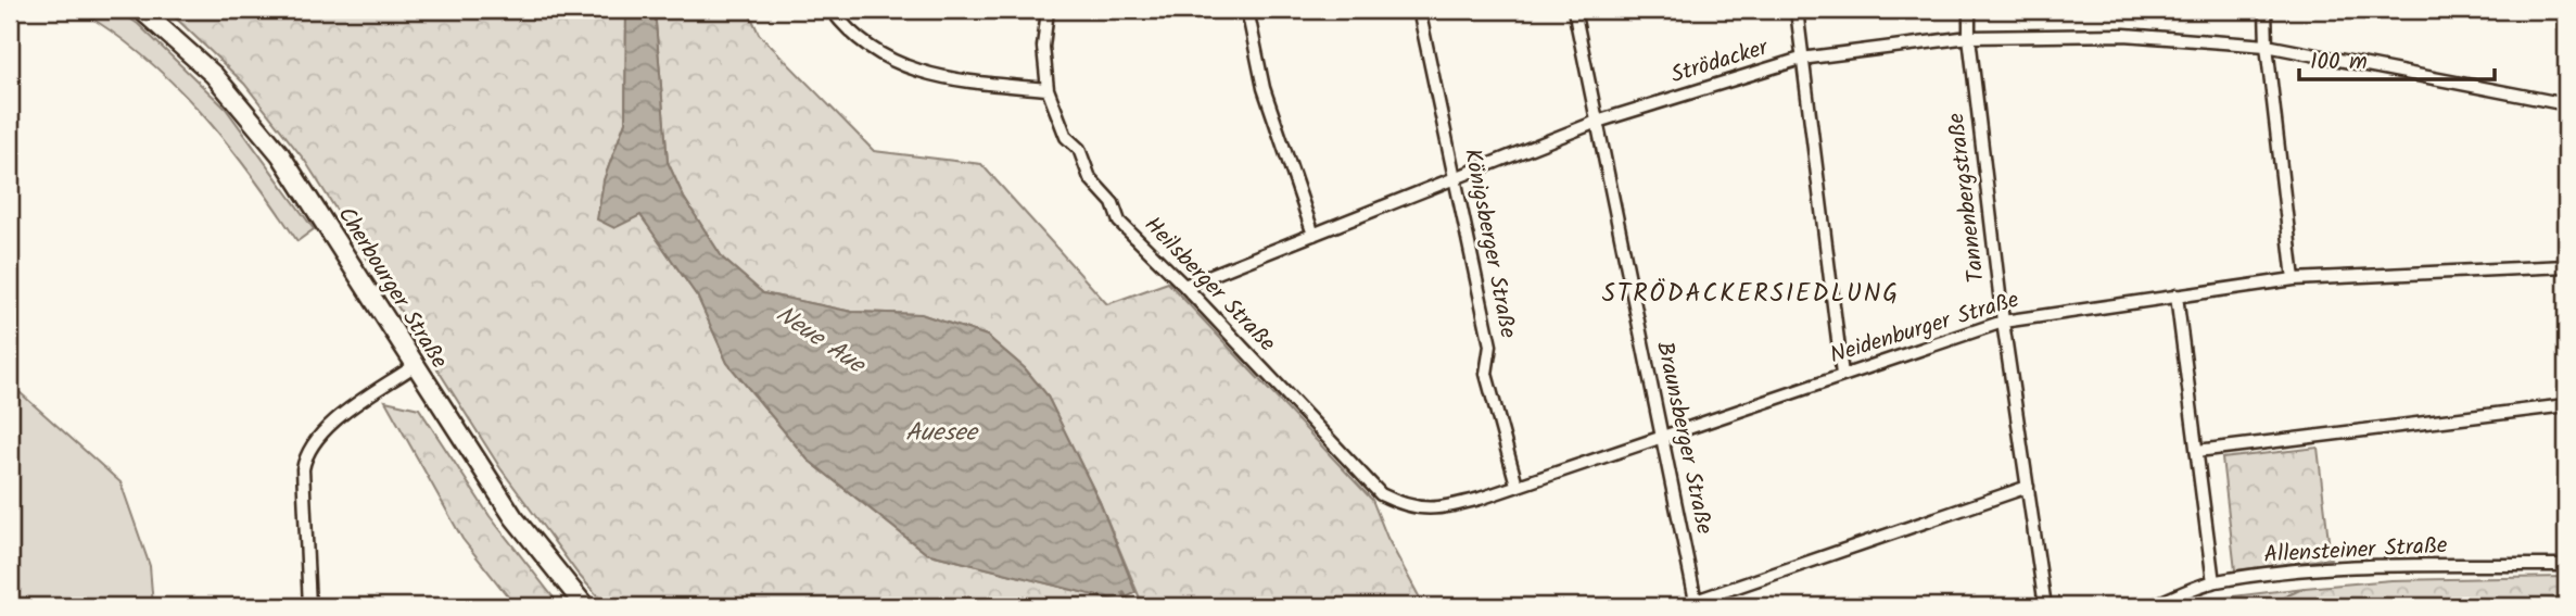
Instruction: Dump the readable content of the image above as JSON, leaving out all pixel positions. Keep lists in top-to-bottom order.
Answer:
{
  "streets": {
    "main road": ["Cherbourger Straße"],
    "street": [
      "Strödacker",
      "Tannenbergstraße",
      "Königsberger Straße",
      "Heilsberger Straße",
      "Neidenburger Straße",
      "Braunsberger Straße",
      "Allensteiner Straße"
    ]
  },
  "crossings": [
    ["Strödacker", "Tannenbergstraße"],
    ["Strödacker", "Königsberger Straße"],
    ["Strödacker", "Heilsberger Straße"],
    ["Strödacker", "Braunsberger Straße"],
    ["Tannenbergstraße", "Neidenburger Straße"],
    ["Königsberger Straße", "Neidenburger Straße"],
    ["Heilsberger Straße", "Neidenburger Straße"],
    ["Neidenburger Straße", "Braunsberger Straße"]
  ],
  "districts": ["STRÖDACKERSIEDLUNG"],
  "water": ["Neue Aue", "Auesee"],
  "scale_bar": "100 m"
}
